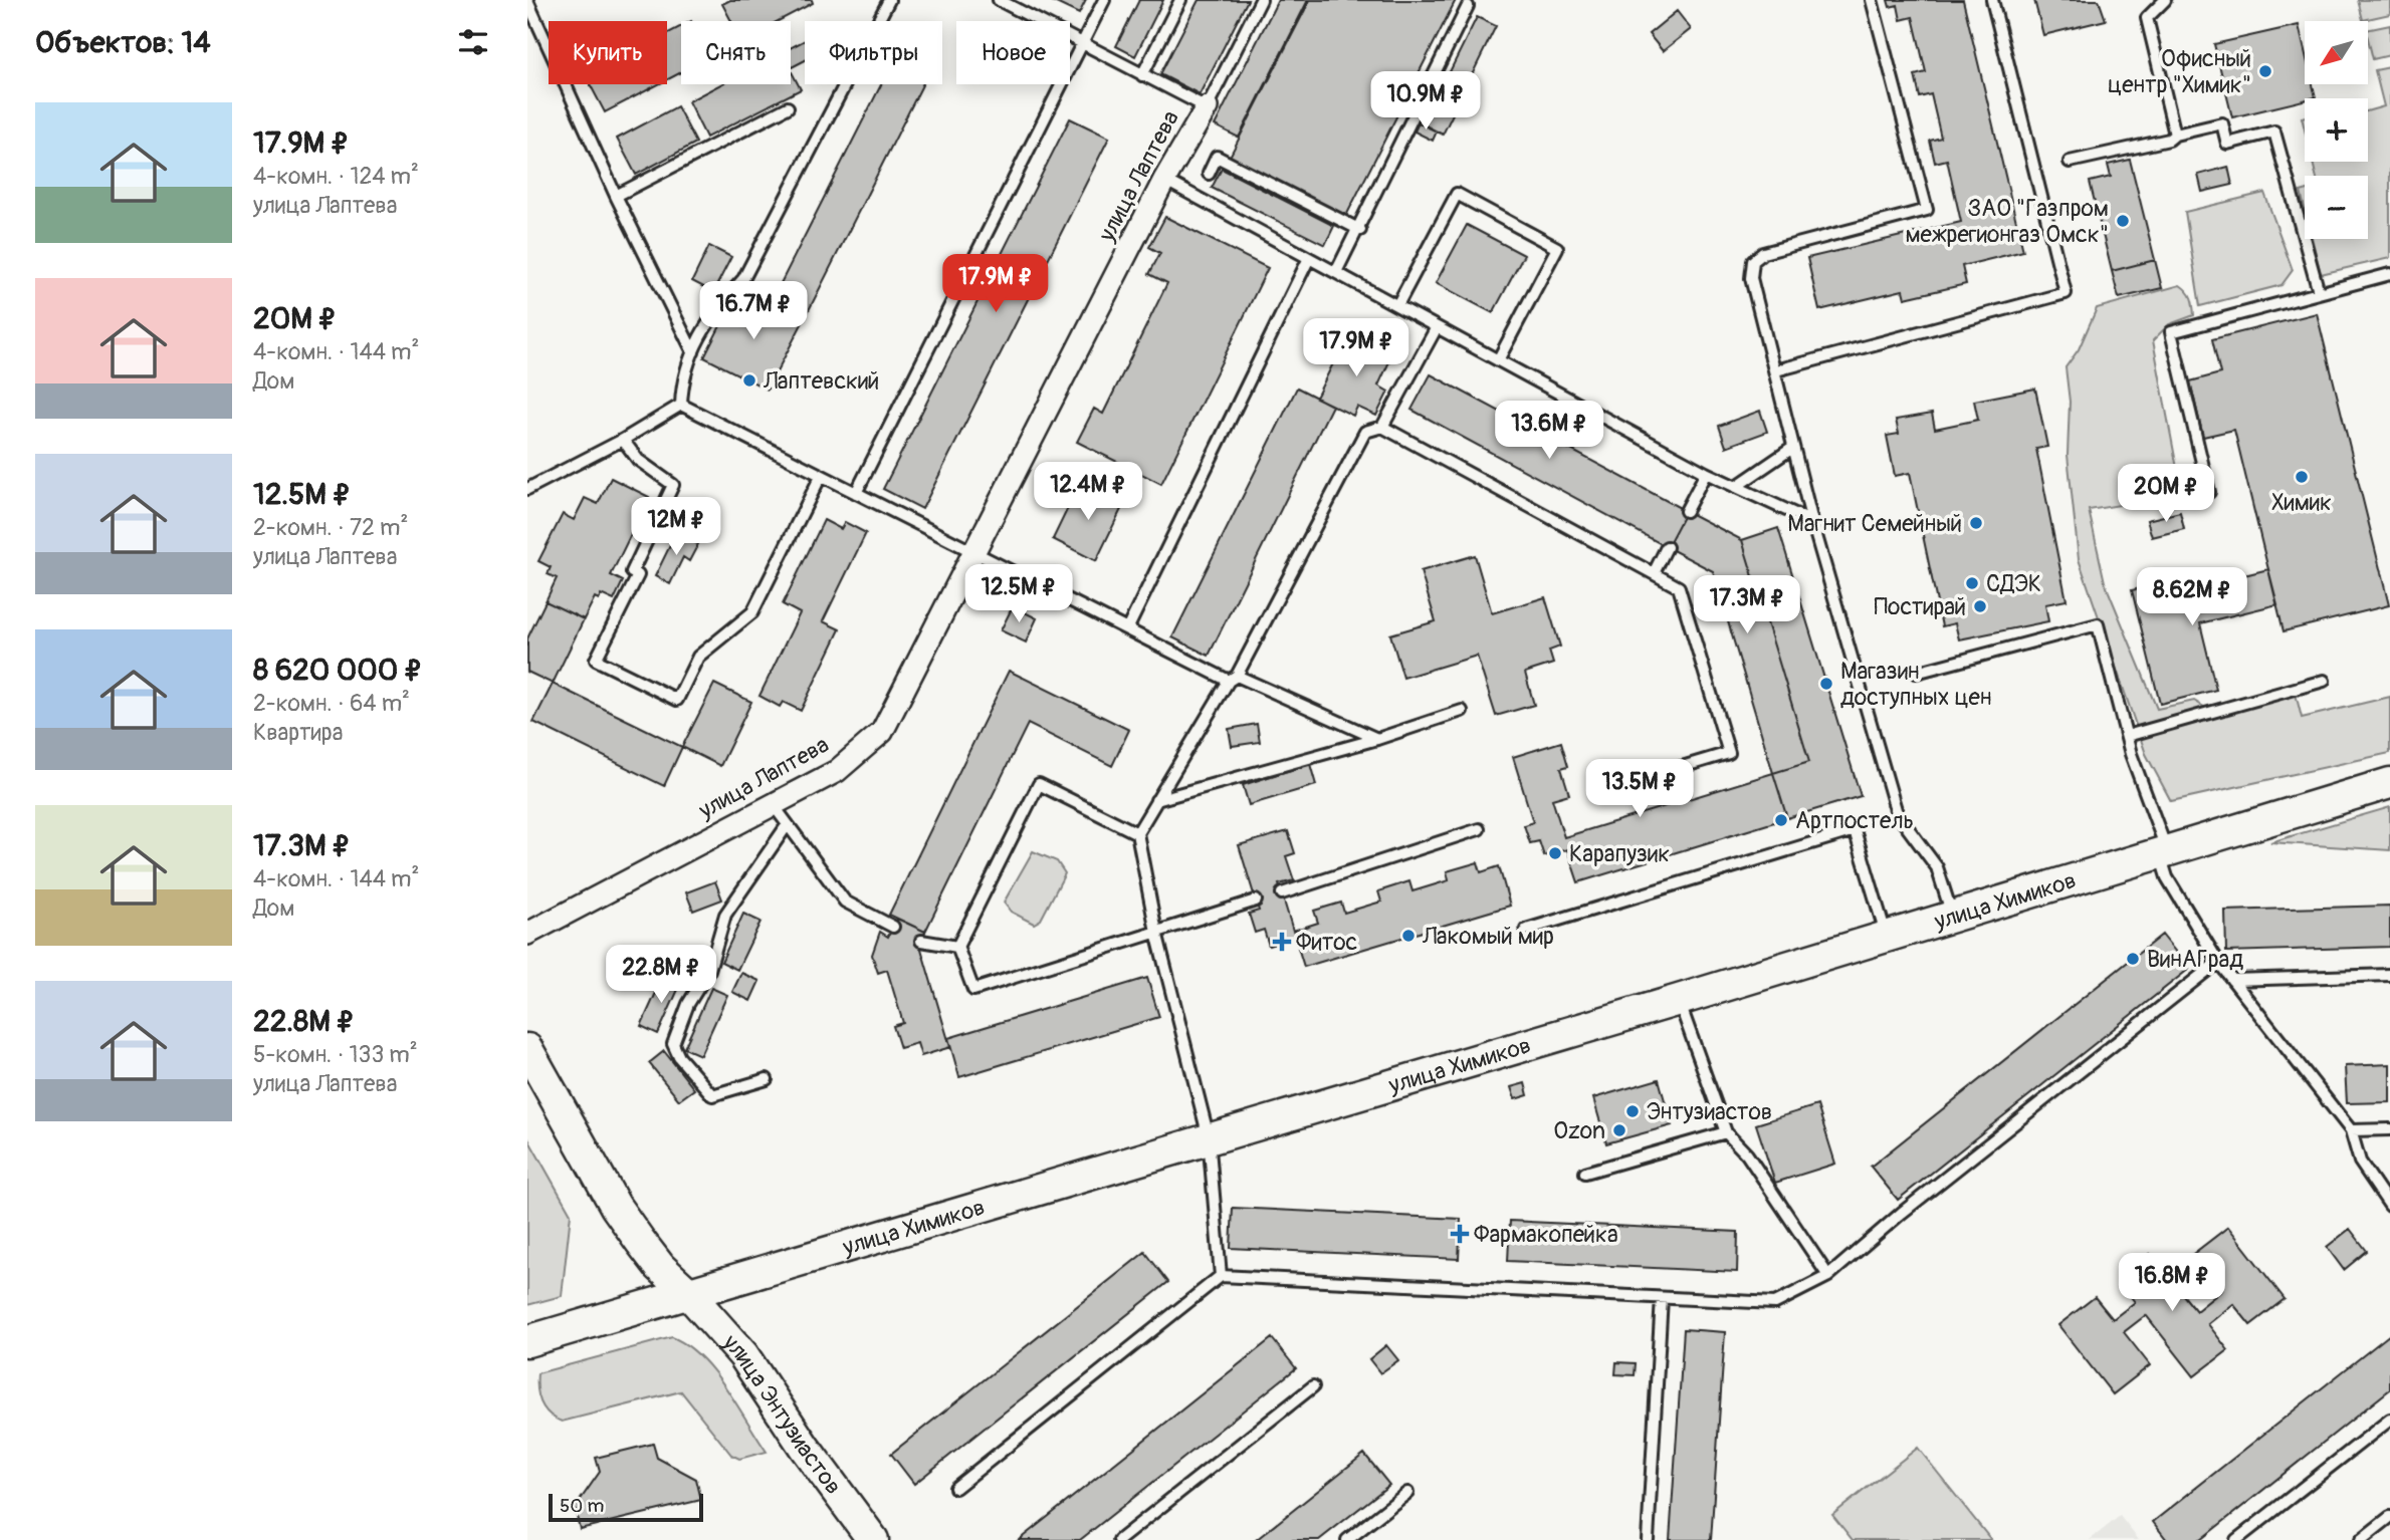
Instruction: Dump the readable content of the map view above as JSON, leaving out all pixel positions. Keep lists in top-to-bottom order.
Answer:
{
  "streets": {
    "main road": ["улица Химиков", "улица Энтузиастов"],
    "street": ["улица Лаптева"]
  },
  "crossings": [
    ["улица Химиков", "улица Энтузиастов"]
  ],
  "places": {
    "other": [
      "Офисный центр \"Химик\"",
      "ЗАО \"Газпром межрегионгаз Омск\"",
      "Лаптевский",
      "Химик",
      "Магнит Семейный",
      "СДЭК",
      "Постирай",
      "Магазин доступных цен",
      "Артпостель",
      "Карапузик",
      "Лакомый мир",
      "ВинАГрад",
      "Энтузиастов",
      "Ozon"
    ],
    "health": ["Фитос", "Фармакопейка"]
  },
  "scale_bar": "50 m",
  "north": "bottom left",
  "page": {
    "heading": "Объектов: 14",
    "map_buttons": ["+", "−"],
    "chip": [
      "Купить",
      "Снять",
      "Фильтры",
      "Новое"
    ],
    "price": [
      "10.9M ₽",
      "17.9M ₽",
      "16.7M ₽",
      "17.9M ₽",
      "13.6M ₽",
      "12.4M ₽",
      "20M ₽",
      "12M ₽",
      "12.5M ₽",
      "8.62M ₽",
      "17.3M ₽",
      "13.5M ₽",
      "22.8M ₽",
      "16.8M ₽"
    ],
    "list": [
      {
        "name": "17.9M ₽",
        "note": "4-комн. · 124 m² · улица Лаптева"
      },
      {
        "name": "20M ₽",
        "note": "4-комн. · 144 m² · Дом"
      },
      {
        "name": "12.5M ₽",
        "note": "2-комн. · 72 m² · улица Лаптева"
      },
      {
        "name": "8 620 000 ₽",
        "note": "2-комн. · 64 m² · Квартира"
      },
      {
        "name": "17.3M ₽",
        "note": "4-комн. · 144 m² · Дом"
      },
      {
        "name": "22.8M ₽",
        "note": "5-комн. · 133 m² · улица Лаптева"
      }
    ],
    "scale": "50 m"
  }
}
